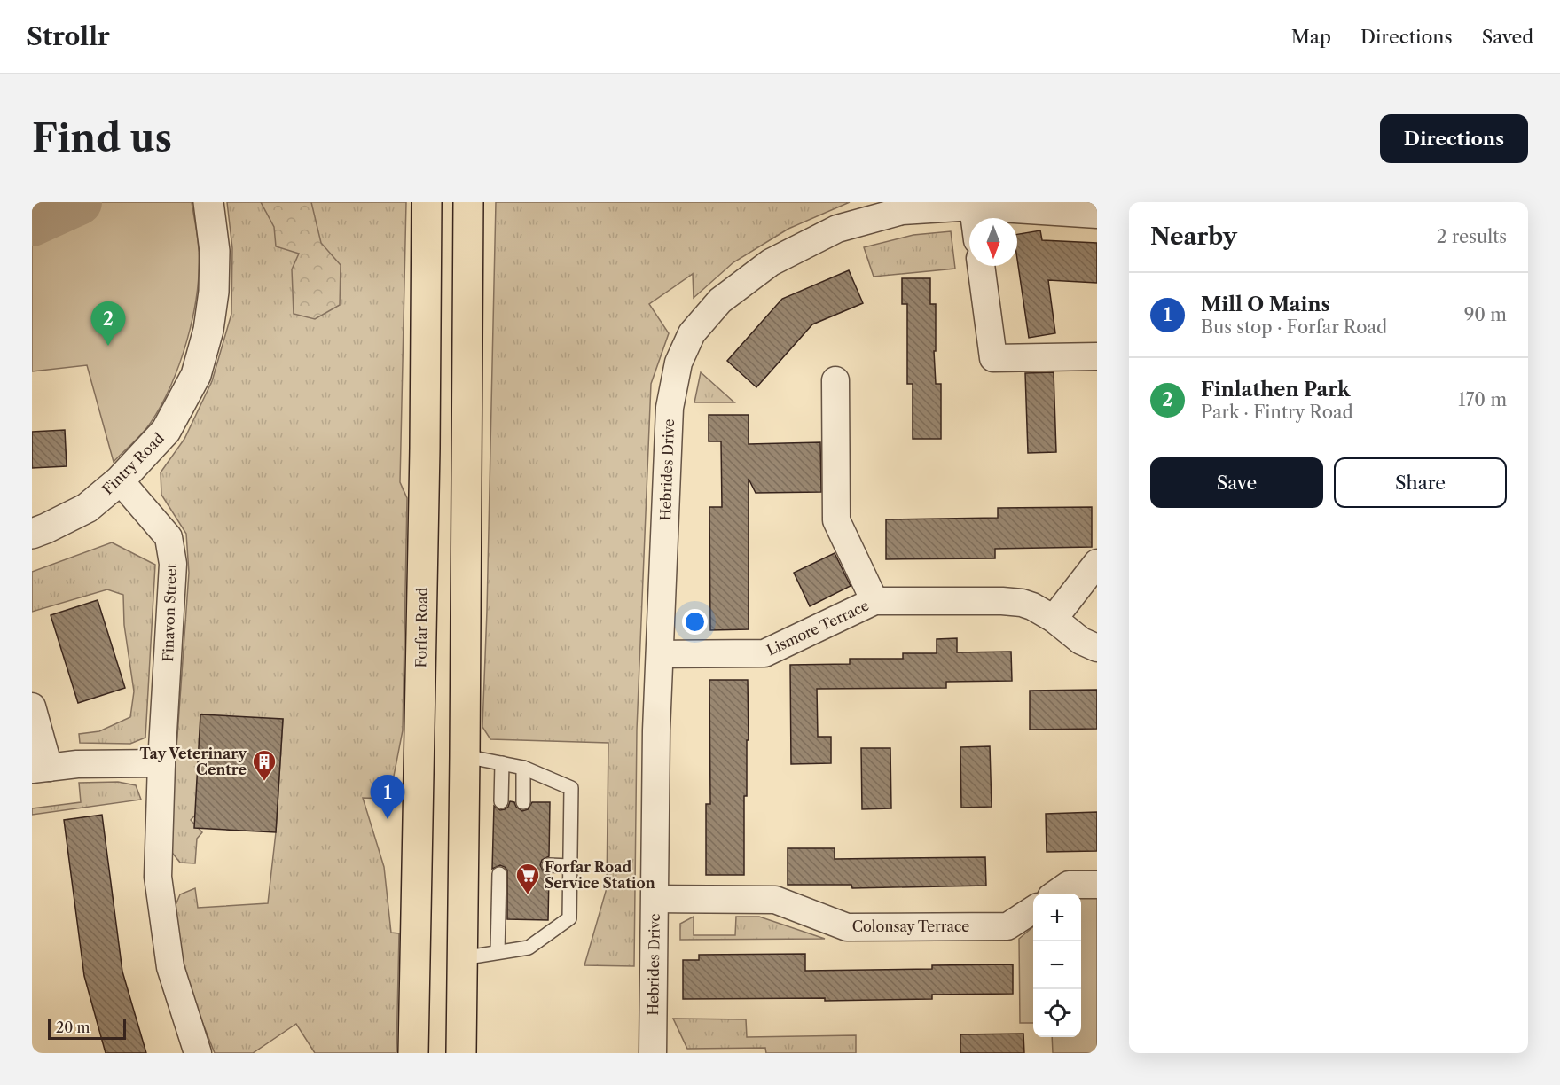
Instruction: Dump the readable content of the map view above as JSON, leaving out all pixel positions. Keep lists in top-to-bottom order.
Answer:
{
  "streets": {
    "highway": ["Forfar Road"],
    "street": [
      "Fintry Road",
      "Hebrides Drive",
      "Finavon Street",
      "Lismore Terrace",
      "Colonsay Terrace"
    ]
  },
  "crossings": [
    ["Fintry Road", "Finavon Street"],
    ["Hebrides Drive", "Lismore Terrace"],
    ["Hebrides Drive", "Colonsay Terrace"]
  ],
  "places": {
    "building": ["Tay Veterinary Centre"],
    "supermarket": ["Forfar Road Service Station"]
  },
  "scale_bar": "20 m",
  "north": "bottom",
  "page": {
    "header": "Strollr",
    "nav": ["Map", "Directions", "Saved"],
    "buttons": [
      "Directions",
      ["Save", "Share"]
    ],
    "title": "Find us",
    "heading": ["Nearby", "2 results"],
    "list": [
      {
        "mark": "1",
        "name": "Mill O Mains",
        "note": "Bus stop · Forfar Road",
        "value": "90 m"
      },
      {
        "mark": "2",
        "name": "Finlathen Park",
        "note": "Park · Fintry Road",
        "value": "170 m"
      }
    ],
    "pins": ["2", "1"],
    "map_buttons": ["+", "−"],
    "scale": "20 m"
  }
}
